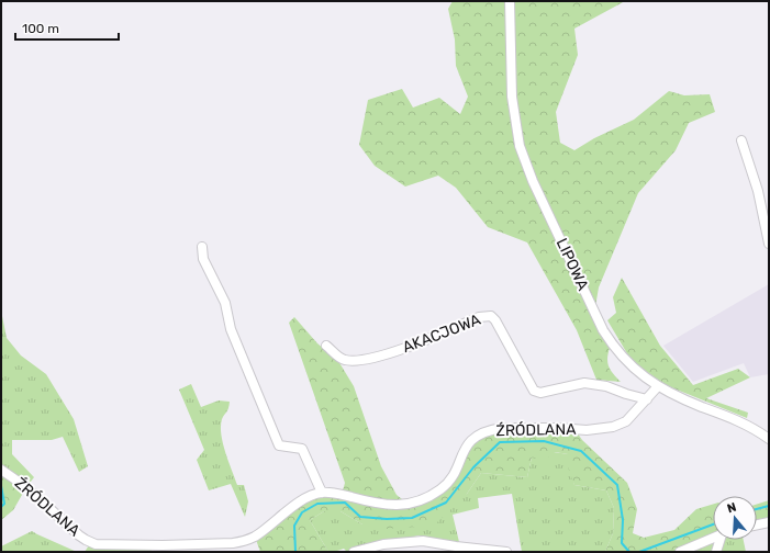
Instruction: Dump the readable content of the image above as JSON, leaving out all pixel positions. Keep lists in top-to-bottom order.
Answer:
{
  "streets": {
    "street": ["LIPOWA", "AKACJOWA", "ŹRÓDLANA"]
  },
  "crossings": [
    ["LIPOWA", "ŹRÓDLANA"],
    ["AKACJOWA", "ŹRÓDLANA"]
  ],
  "scale_bar": "100 m",
  "north": "top"
}
